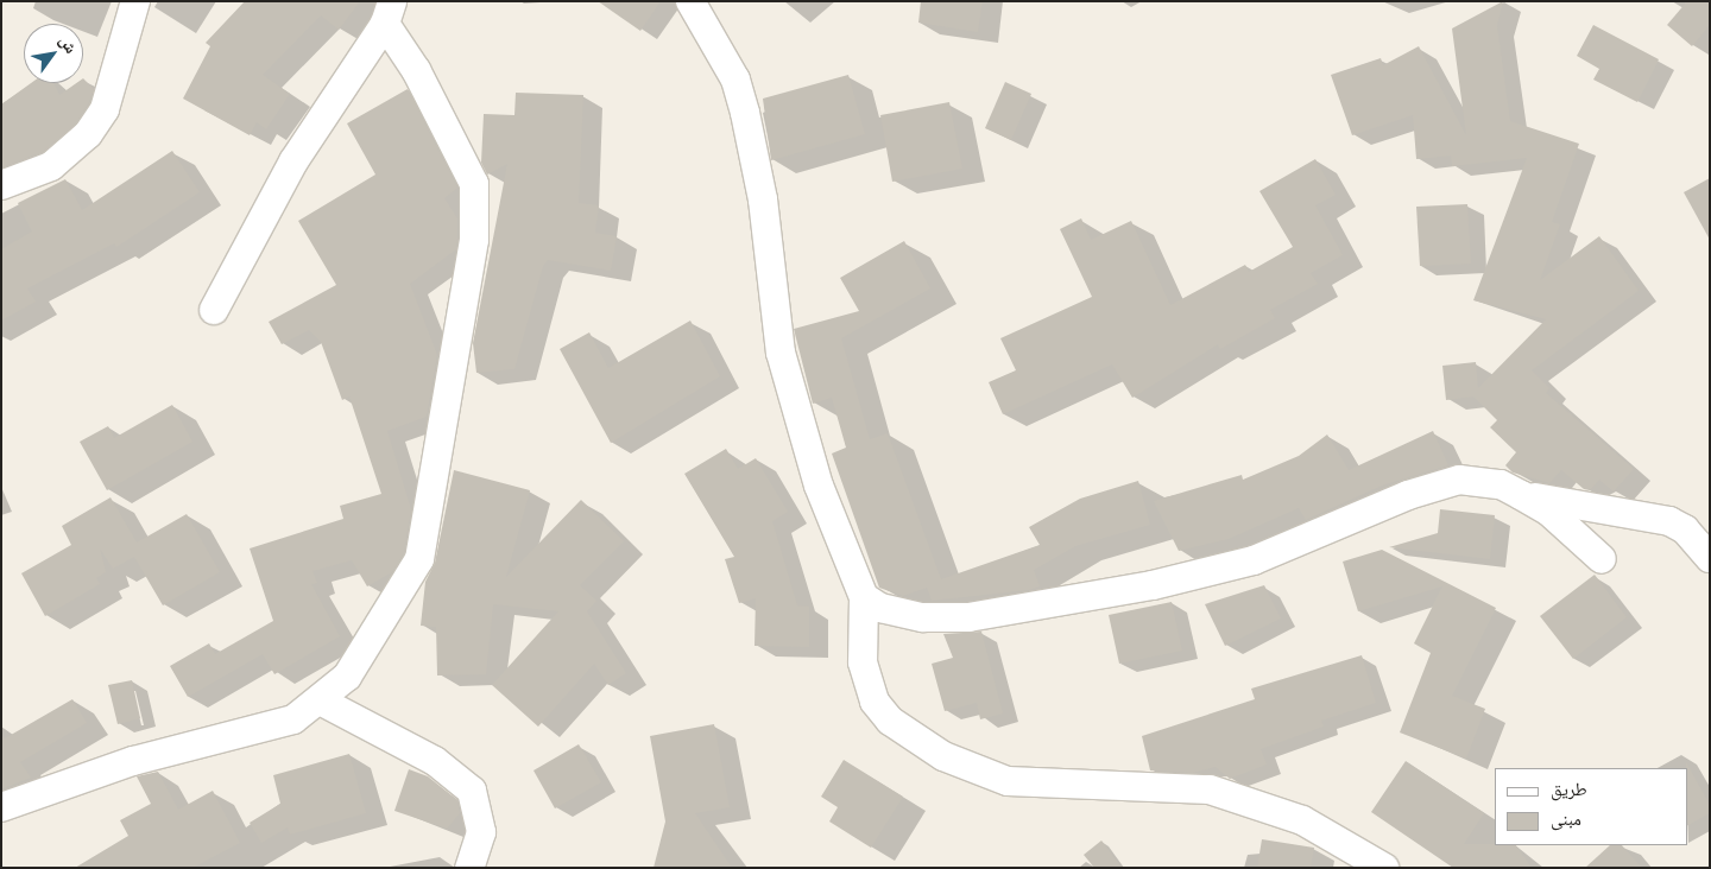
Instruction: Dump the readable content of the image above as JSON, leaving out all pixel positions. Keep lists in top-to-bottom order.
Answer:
{
  "legend": ["طريق", "مبنى"],
  "north": "top right"
}
